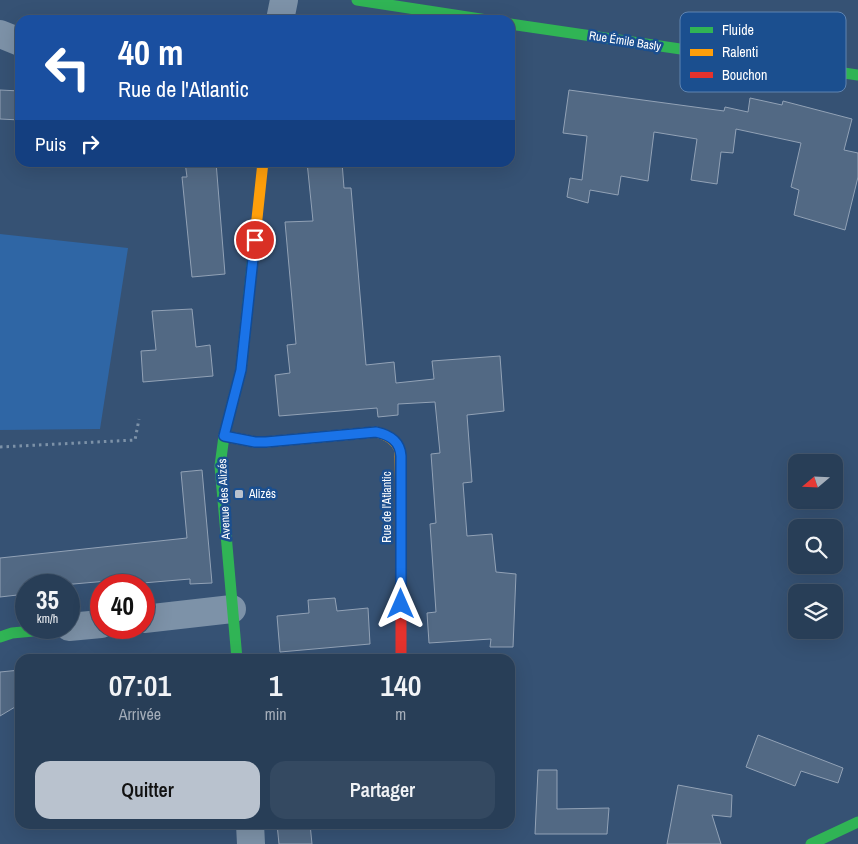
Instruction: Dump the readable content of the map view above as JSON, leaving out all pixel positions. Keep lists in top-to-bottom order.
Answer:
{
  "streets": {
    "street": ["Rue Émile Basly", "Avenue des Alizés", "Rue de l'Atlantic"]
  },
  "crossings": [
    ["Avenue des Alizés", "Rue de l'Atlantic"]
  ],
  "places": {
    "transit": ["Alizés"]
  },
  "legend": ["Fluide", "Ralenti", "Bouchon"],
  "north": "left",
  "page": {
    "turn": ["40 m", "Rue de l'Atlantic"],
    "then": "Puis",
    "speed": "35 km/h",
    "limit": "40",
    "eta": [
      "07:01",
      "Arrivée",
      "1",
      "min",
      "140",
      "m"
    ],
    "buttons": ["Quitter", "Partager"]
  }
}
